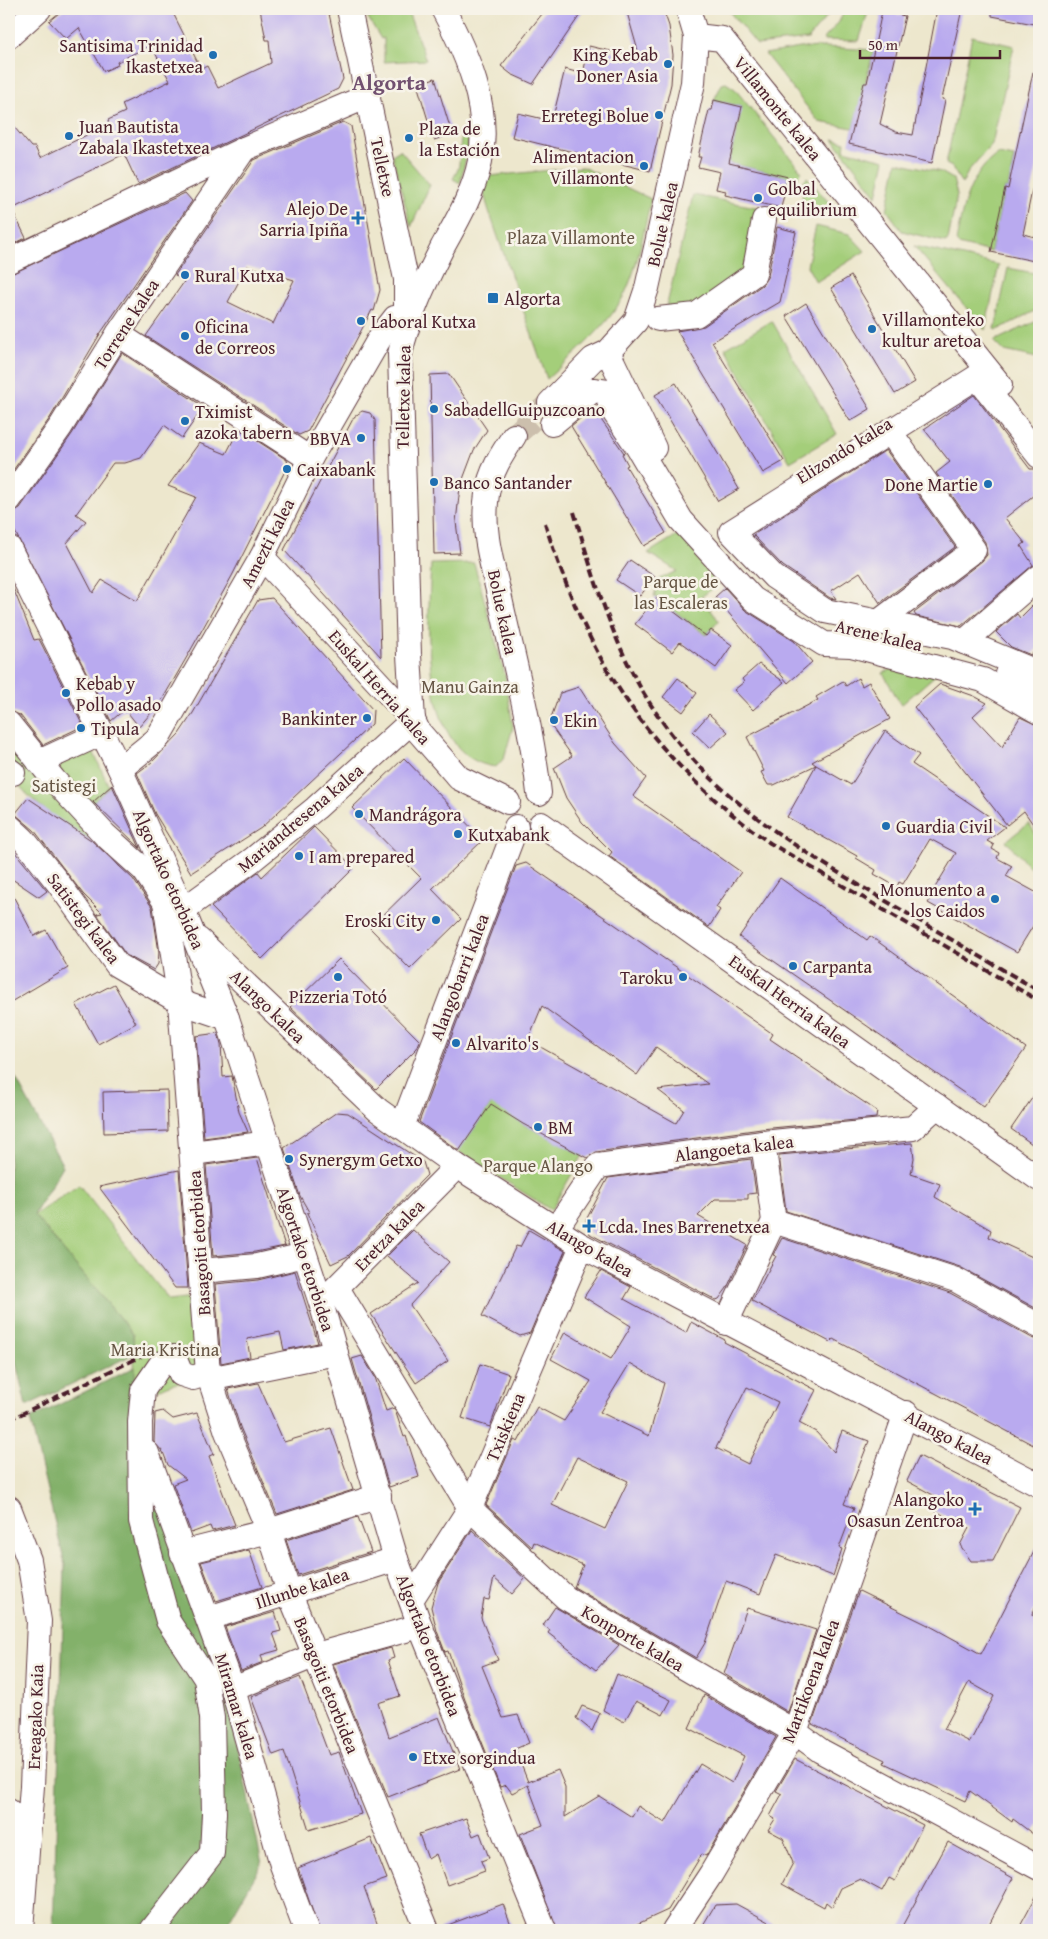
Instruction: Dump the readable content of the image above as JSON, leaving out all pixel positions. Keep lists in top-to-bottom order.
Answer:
{
  "streets": {
    "street": [
      "Villamonte kalea",
      "Telletxe",
      "Bolue kalea",
      "Torrene kalea",
      "Telletxe kalea",
      "Elizondo kalea",
      "Amezti kalea",
      "Arene kalea",
      "Euskal Herria kalea",
      "Mariandresena kalea",
      "Algortako etorbidea",
      "Satistegi kalea",
      "Alangobarri kalea",
      "Alango kalea",
      "Alangoeta kalea",
      "Eretza kalea",
      "Basagoiti etorbidea",
      "Txiskiena",
      "Illunbe kalea",
      "Konporte kalea",
      "Martikoena kalea",
      "Miramar kalea",
      "Ereagako Kaia"
    ]
  },
  "crossings": [
    ["Villamonte kalea", "Bolue kalea"],
    ["Villamonte kalea", "Elizondo kalea"],
    ["Telletxe", "Telletxe kalea"],
    ["Telletxe", "Amezti kalea"],
    ["Bolue kalea", "Arene kalea"],
    ["Bolue kalea", "Euskal Herria kalea"],
    ["Bolue kalea", "Alangobarri kalea"],
    ["Telletxe kalea", "Amezti kalea"],
    ["Telletxe kalea", "Euskal Herria kalea"],
    ["Telletxe kalea", "Mariandresena kalea"],
    ["Elizondo kalea", "Arene kalea"],
    ["Amezti kalea", "Euskal Herria kalea"],
    ["Amezti kalea", "Algortako etorbidea"],
    ["Euskal Herria kalea", "Mariandresena kalea"],
    ["Euskal Herria kalea", "Alangobarri kalea"],
    ["Euskal Herria kalea", "Alangoeta kalea"],
    ["Mariandresena kalea", "Algortako etorbidea"],
    ["Algortako etorbidea", "Satistegi kalea"],
    ["Algortako etorbidea", "Alango kalea"],
    ["Algortako etorbidea", "Eretza kalea"],
    ["Algortako etorbidea", "Txiskiena"],
    ["Algortako etorbidea", "Illunbe kalea"],
    ["Algortako etorbidea", "Konporte kalea"],
    ["Satistegi kalea", "Basagoiti etorbidea"],
    ["Alangobarri kalea", "Alango kalea"],
    ["Alango kalea", "Alangoeta kalea"],
    ["Alango kalea", "Eretza kalea"],
    ["Alango kalea", "Txiskiena"],
    ["Alango kalea", "Martikoena kalea"],
    ["Eretza kalea", "Konporte kalea"],
    ["Basagoiti etorbidea", "Illunbe kalea"],
    ["Txiskiena", "Konporte kalea"],
    ["Illunbe kalea", "Miramar kalea"],
    ["Konporte kalea", "Martikoena kalea"]
  ],
  "districts": ["Algorta"],
  "parks": [
    "Plaza Villamonte",
    "Parque de las Escaleras",
    "Manu Gainza",
    "Satistegi",
    "Parque Alango",
    "Maria Kristina"
  ],
  "places": {
    "other": [
      "Santisima Trinidad Ikastetxea",
      "King Kebab Doner Asia",
      "Erretegi Bolue",
      "Juan Bautista Zabala Ikastetxea",
      "Plaza de la Estación",
      "Alimentacion Villamonte",
      "Golbal equilibrium",
      "Rural Kutxa",
      "Laboral Kutxa",
      "Villamonteko kultur aretoa",
      "Oficina de Correos",
      "SabadellGuipuzcoano",
      "Tximist azoka tabern",
      "BBVA",
      "Caixabank",
      "Banco Santander",
      "Done Martie",
      "Kebab y Pollo asado",
      "Bankinter",
      "Ekin",
      "Tipula",
      "Mandrágora",
      "Guardia Civil",
      "Kutxabank",
      "I am prepared",
      "Monumento a los Caidos",
      "Eroski City",
      "Carpanta",
      "Pizzeria Totó",
      "Taroku",
      "Alvarito's",
      "BM",
      "Synergym Getxo",
      "Etxe sorgindua"
    ],
    "health": ["Alejo De Sarria Ipiña", "Lcda. Ines Barrenetxea", "Alangoko Osasun Zentroa"],
    "transit": ["Algorta"]
  },
  "scale_bar": "50 m"
}
